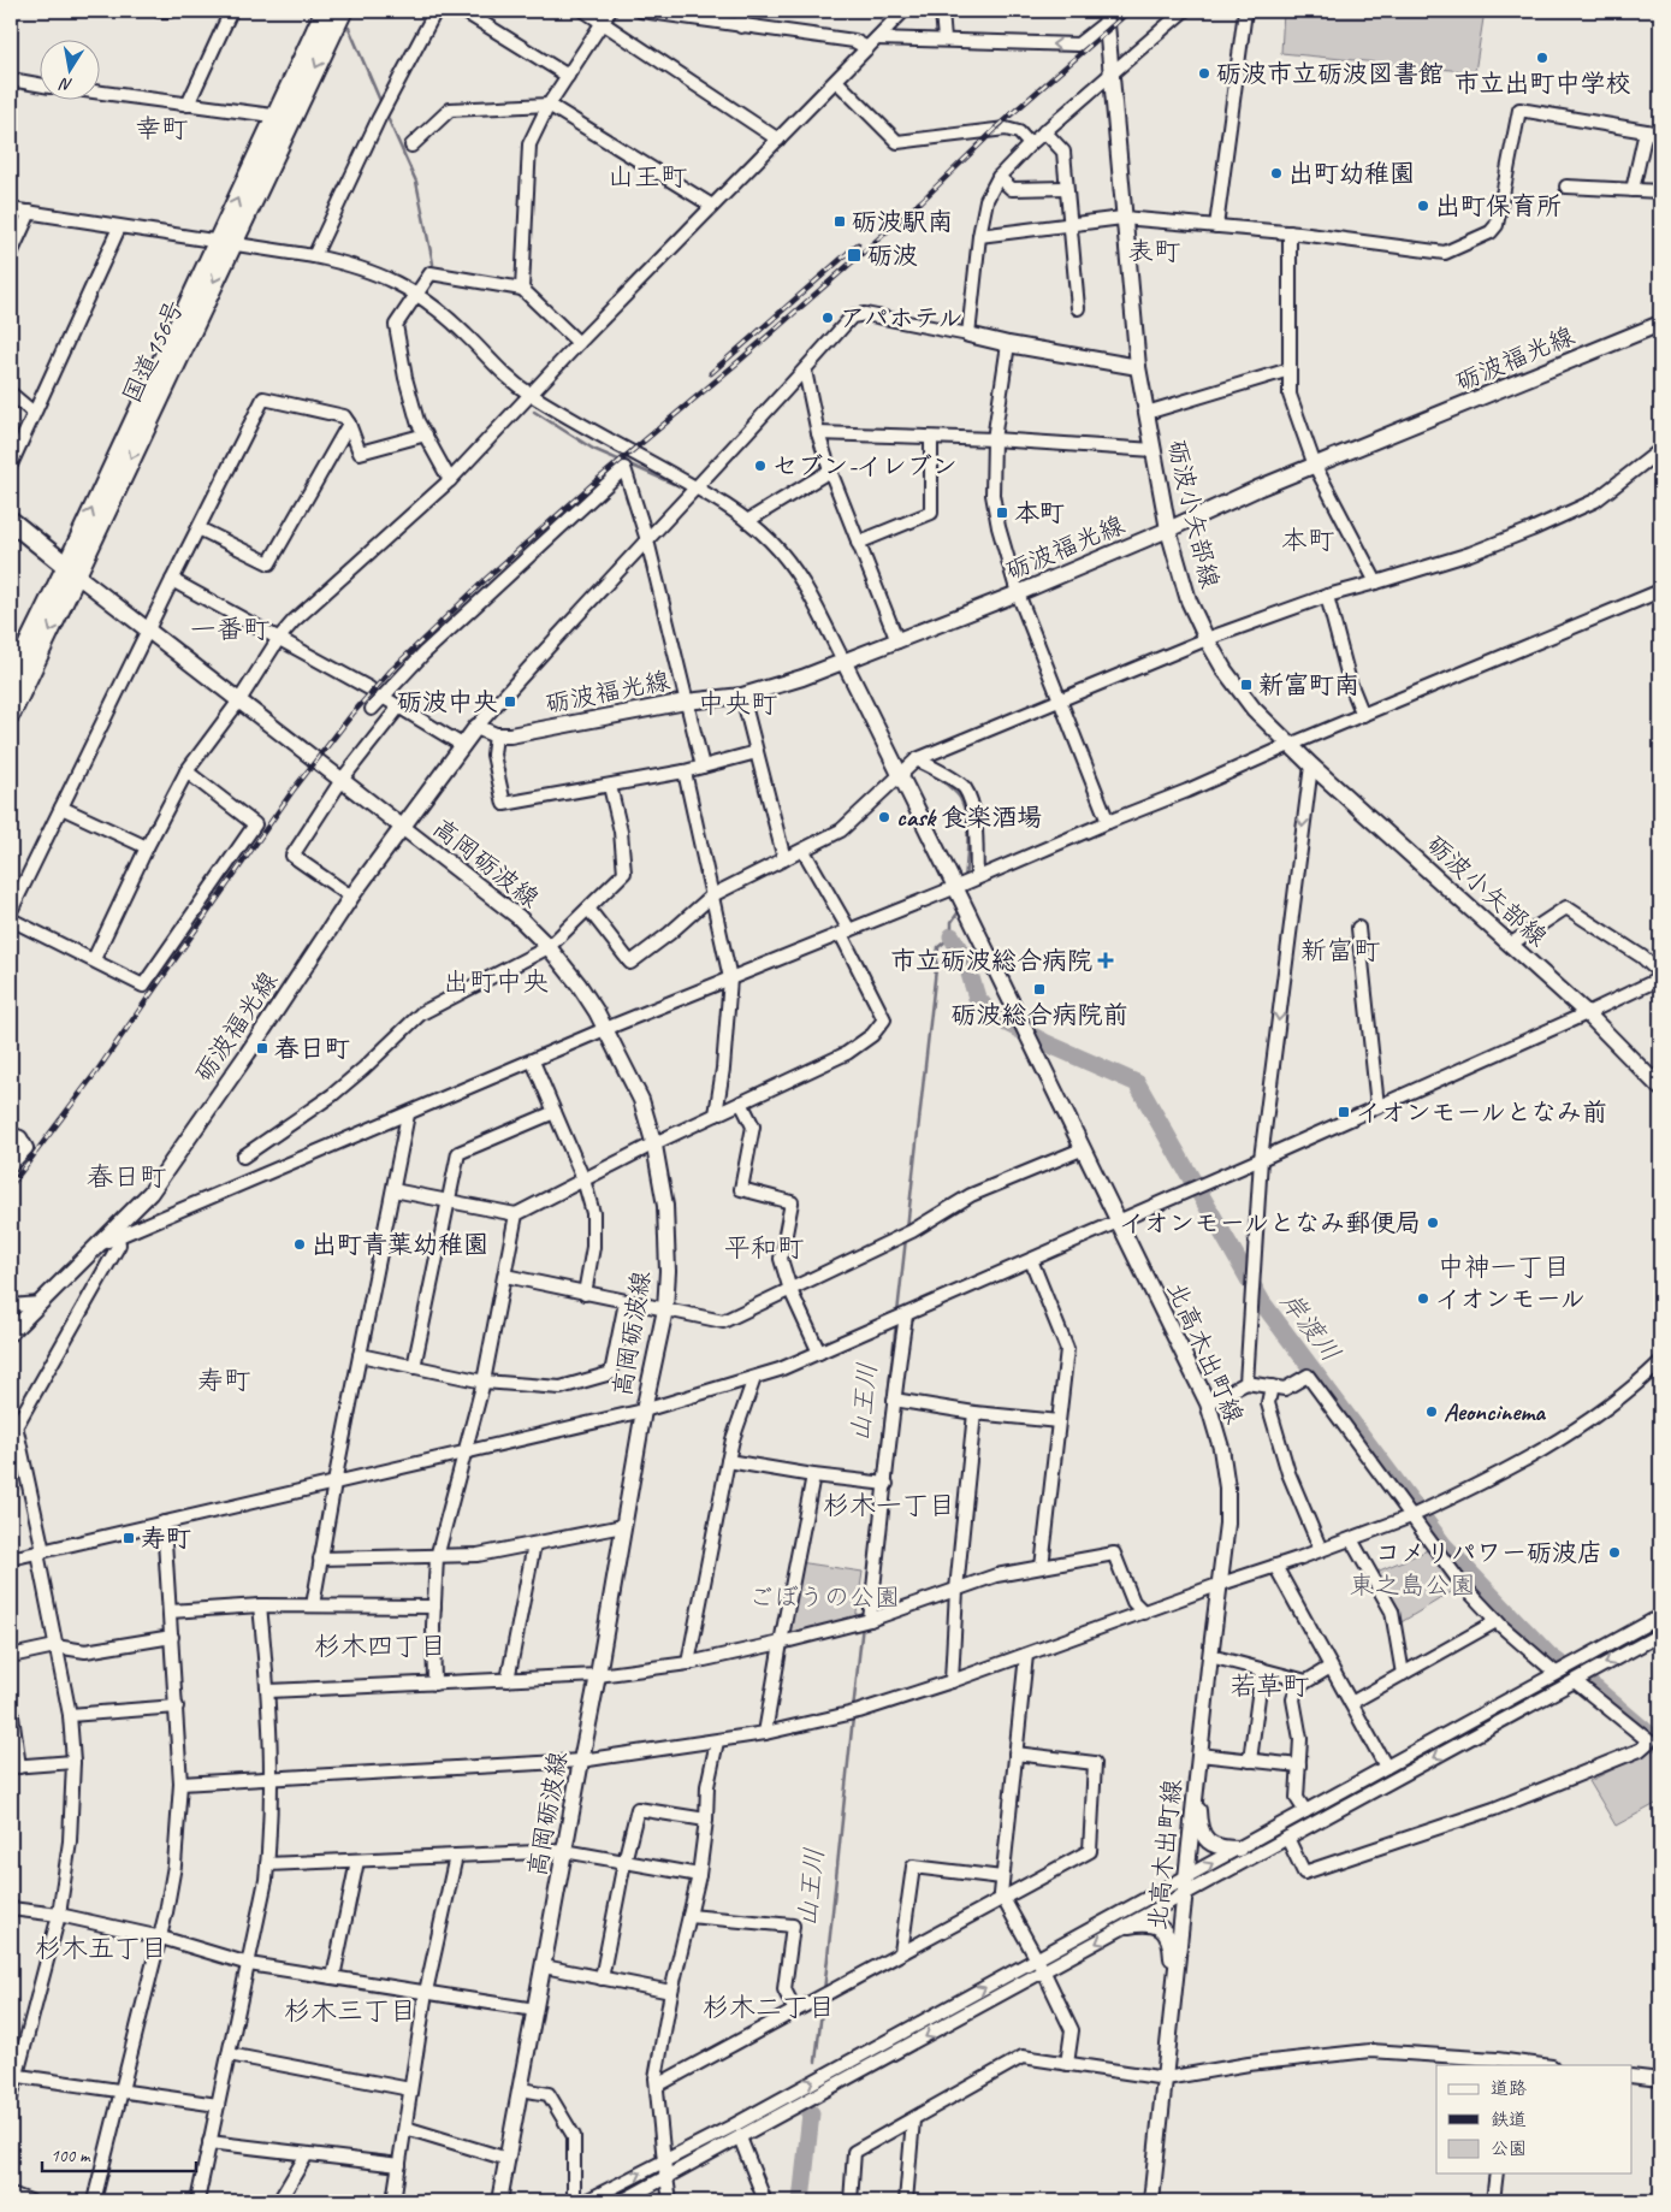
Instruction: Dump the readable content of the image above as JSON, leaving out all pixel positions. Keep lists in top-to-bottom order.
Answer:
{
  "streets": {
    "highway": ["国道156号"],
    "main road": [
      "砺波福光線",
      "砺波小矢部線",
      "高岡砺波線",
      "北高木出町線"
    ]
  },
  "crossings": [
    ["国道156号", "高岡砺波線"],
    ["砺波福光線", "砺波小矢部線"],
    ["砺波福光線", "高岡砺波線"],
    ["砺波福光線", "北高木出町線"]
  ],
  "districts": [
    "幸町",
    "山王町",
    "表町",
    "本町",
    "一番町",
    "中央町",
    "新富町",
    "出町中央",
    "春日町",
    "平和町",
    "中神一丁目",
    "寿町",
    "杉木一丁目",
    "杉木四丁目",
    "若草町",
    "杉木五丁目",
    "杉木二丁目",
    "杉木三丁目"
  ],
  "water": ["岸渡川", "山王川"],
  "parks": ["東之島公園", "ごぼうの公園"],
  "places": {
    "other": [
      "市立出町中学校",
      "砺波市立砺波図書館",
      "出町幼稚園",
      "出町保育所",
      "アパホテル",
      "セブン-イレブン",
      "cask 食楽酒場",
      "イオンモールとなみ郵便局",
      "出町青葉幼稚園",
      "イオンモール",
      "Aeoncinema",
      "コメリパワー砺波店"
    ],
    "transit": [
      "砺波駅南",
      "砺波",
      "本町",
      "新富町南",
      "砺波中央",
      "砺波総合病院前",
      "春日町",
      "イオンモールとなみ前",
      "寿町"
    ],
    "health": ["市立砺波総合病院"]
  },
  "legend": ["道路", "鉄道", "公園"],
  "scale_bar": "100 m",
  "north": "bottom"
}
